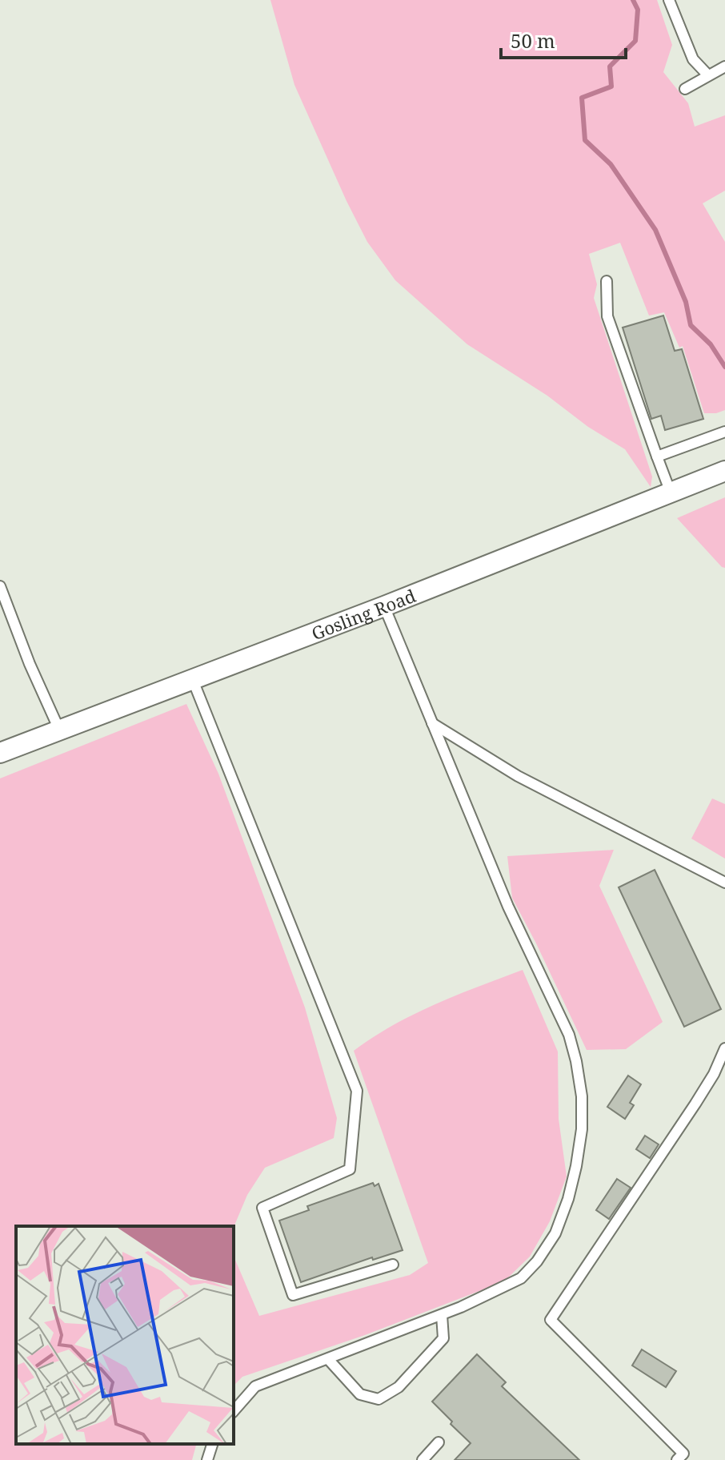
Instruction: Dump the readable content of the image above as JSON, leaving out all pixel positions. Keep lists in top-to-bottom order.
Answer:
{
  "streets": {
    "street": ["Gosling Road"]
  },
  "scale_bar": "50 m"
}
